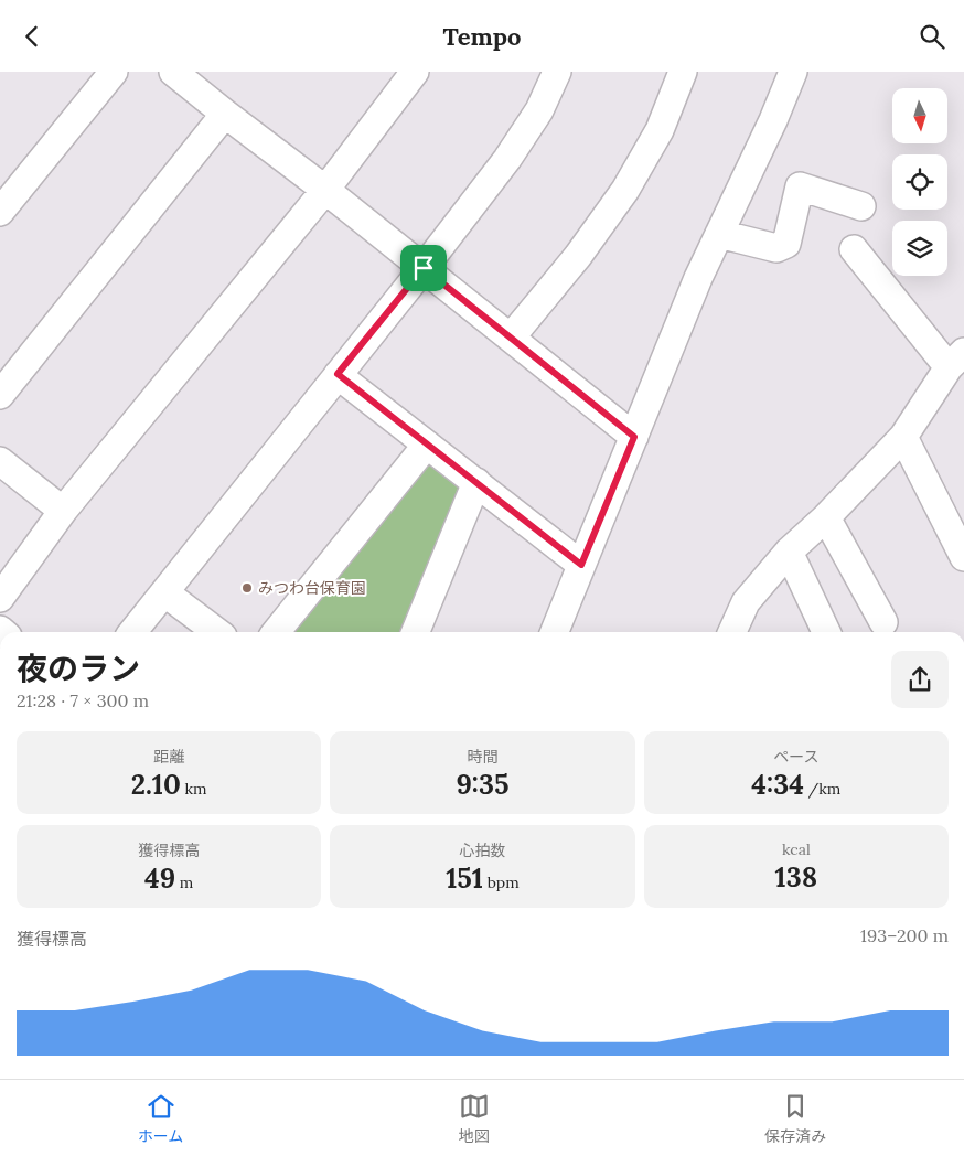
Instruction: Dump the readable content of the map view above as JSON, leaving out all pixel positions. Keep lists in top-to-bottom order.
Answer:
{
  "places": ["みつわ台保育園"],
  "north": "bottom",
  "page": {
    "header": "Tempo",
    "heading": ["夜のラン", "21:28 · 7 × 300 m"],
    "stats": [
      ["距離", "2.10 km"],
      ["時間", "9:35"],
      ["ペース", "4:34 /km"],
      ["獲得標高", "49 m"],
      ["心拍数", "151 bpm"],
      ["kcal", "138"]
    ],
    "chart": ["獲得標高", "193–200 m"],
    "tabs": ["ホーム", "地図", "保存済み"]
  }
}
